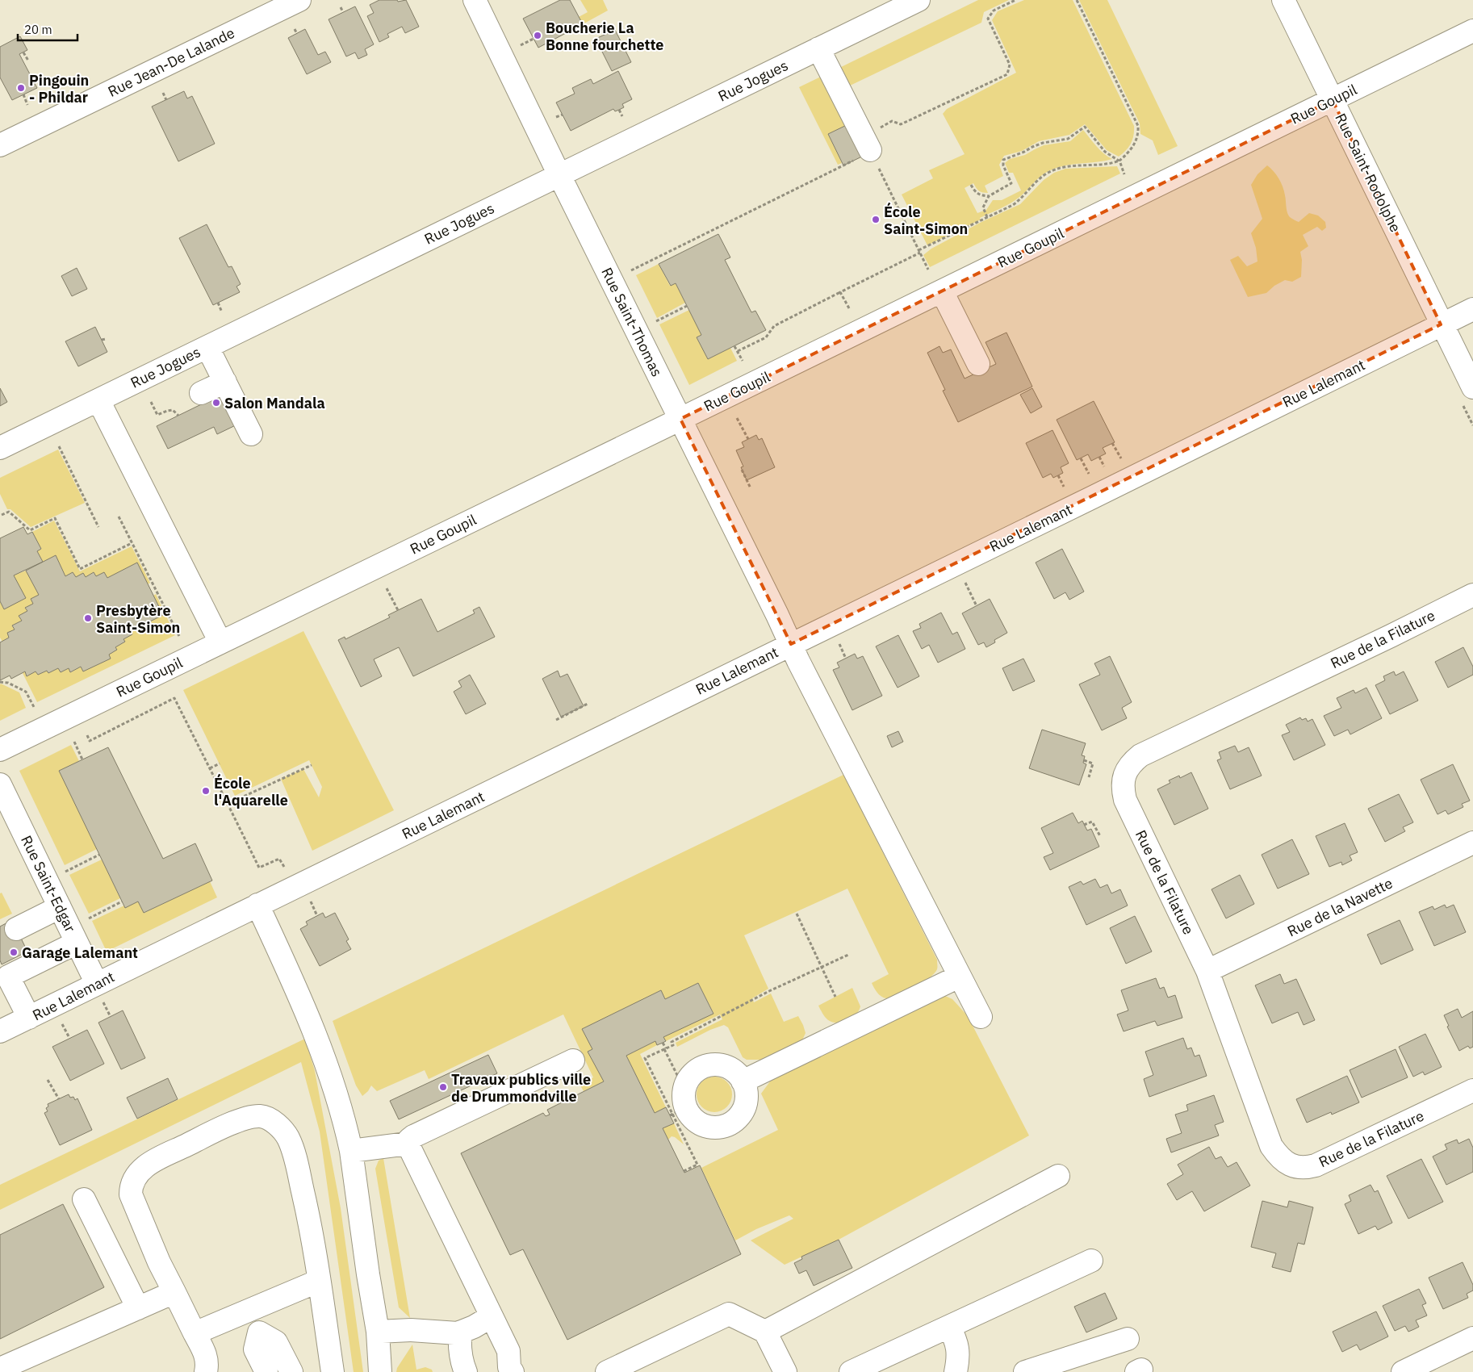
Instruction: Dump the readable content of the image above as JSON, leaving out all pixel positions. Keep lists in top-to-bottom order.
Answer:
{
  "streets": {
    "street": [
      "Rue Jean-De Lalande",
      "Rue Jogues",
      "Rue Goupil",
      "Rue Saint-Rodolphe",
      "Rue Saint-Thomas",
      "Rue Lalemant",
      "Rue de la Filature",
      "Rue Saint-Edgar",
      "Rue de la Navette"
    ]
  },
  "crossings": [
    ["Rue Jogues", "Rue Saint-Thomas"],
    ["Rue Goupil", "Rue Saint-Rodolphe"],
    ["Rue Goupil", "Rue Saint-Thomas"],
    ["Rue Saint-Rodolphe", "Rue Lalemant"],
    ["Rue Saint-Thomas", "Rue Lalemant"],
    ["Rue Lalemant", "Rue Saint-Edgar"],
    ["Rue de la Filature", "Rue de la Navette"]
  ],
  "places": [
    "Boucherie La Bonne fourchette",
    "Pingouin - Phildar",
    "École Saint-Simon",
    "Salon Mandala",
    "Presbytère Saint-Simon",
    "École l'Aquarelle",
    "Garage Lalemant",
    "Travaux publics ville de Drummondville"
  ],
  "scale_bar": "20 m"
}
